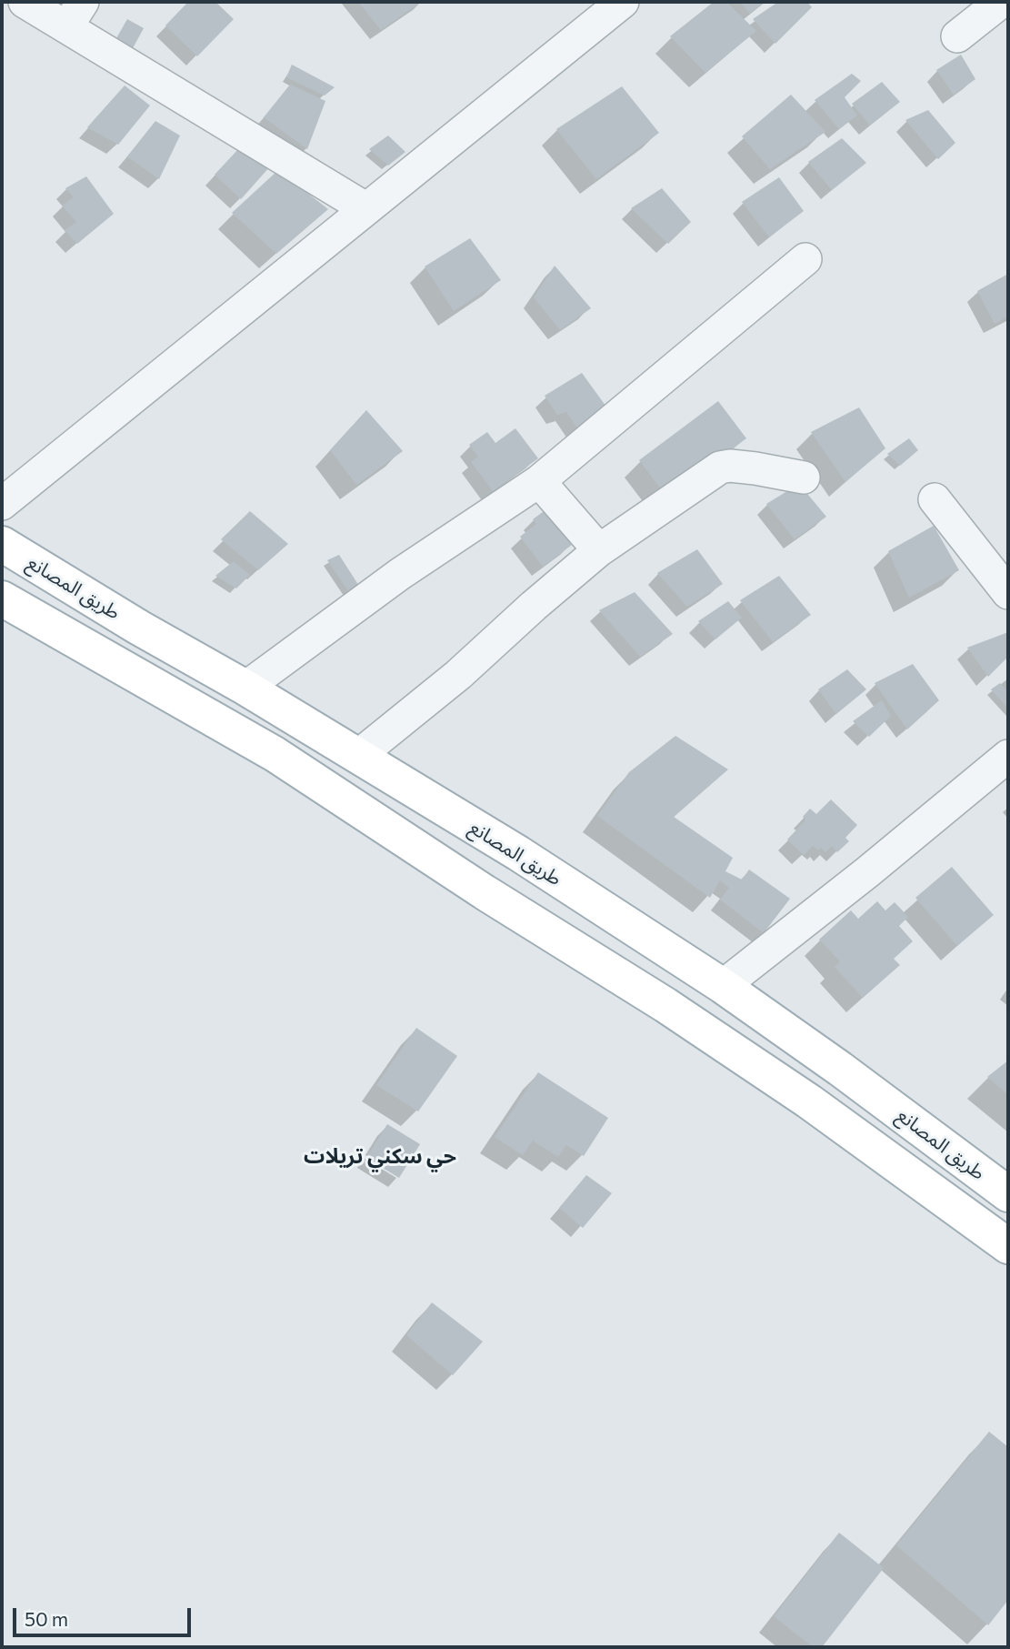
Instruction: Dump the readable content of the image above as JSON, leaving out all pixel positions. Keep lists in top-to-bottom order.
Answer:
{
  "streets": {
    "main road": ["طريق المصانع"]
  },
  "districts": ["حي سكني تريلات"],
  "scale_bar": "50 m"
}
